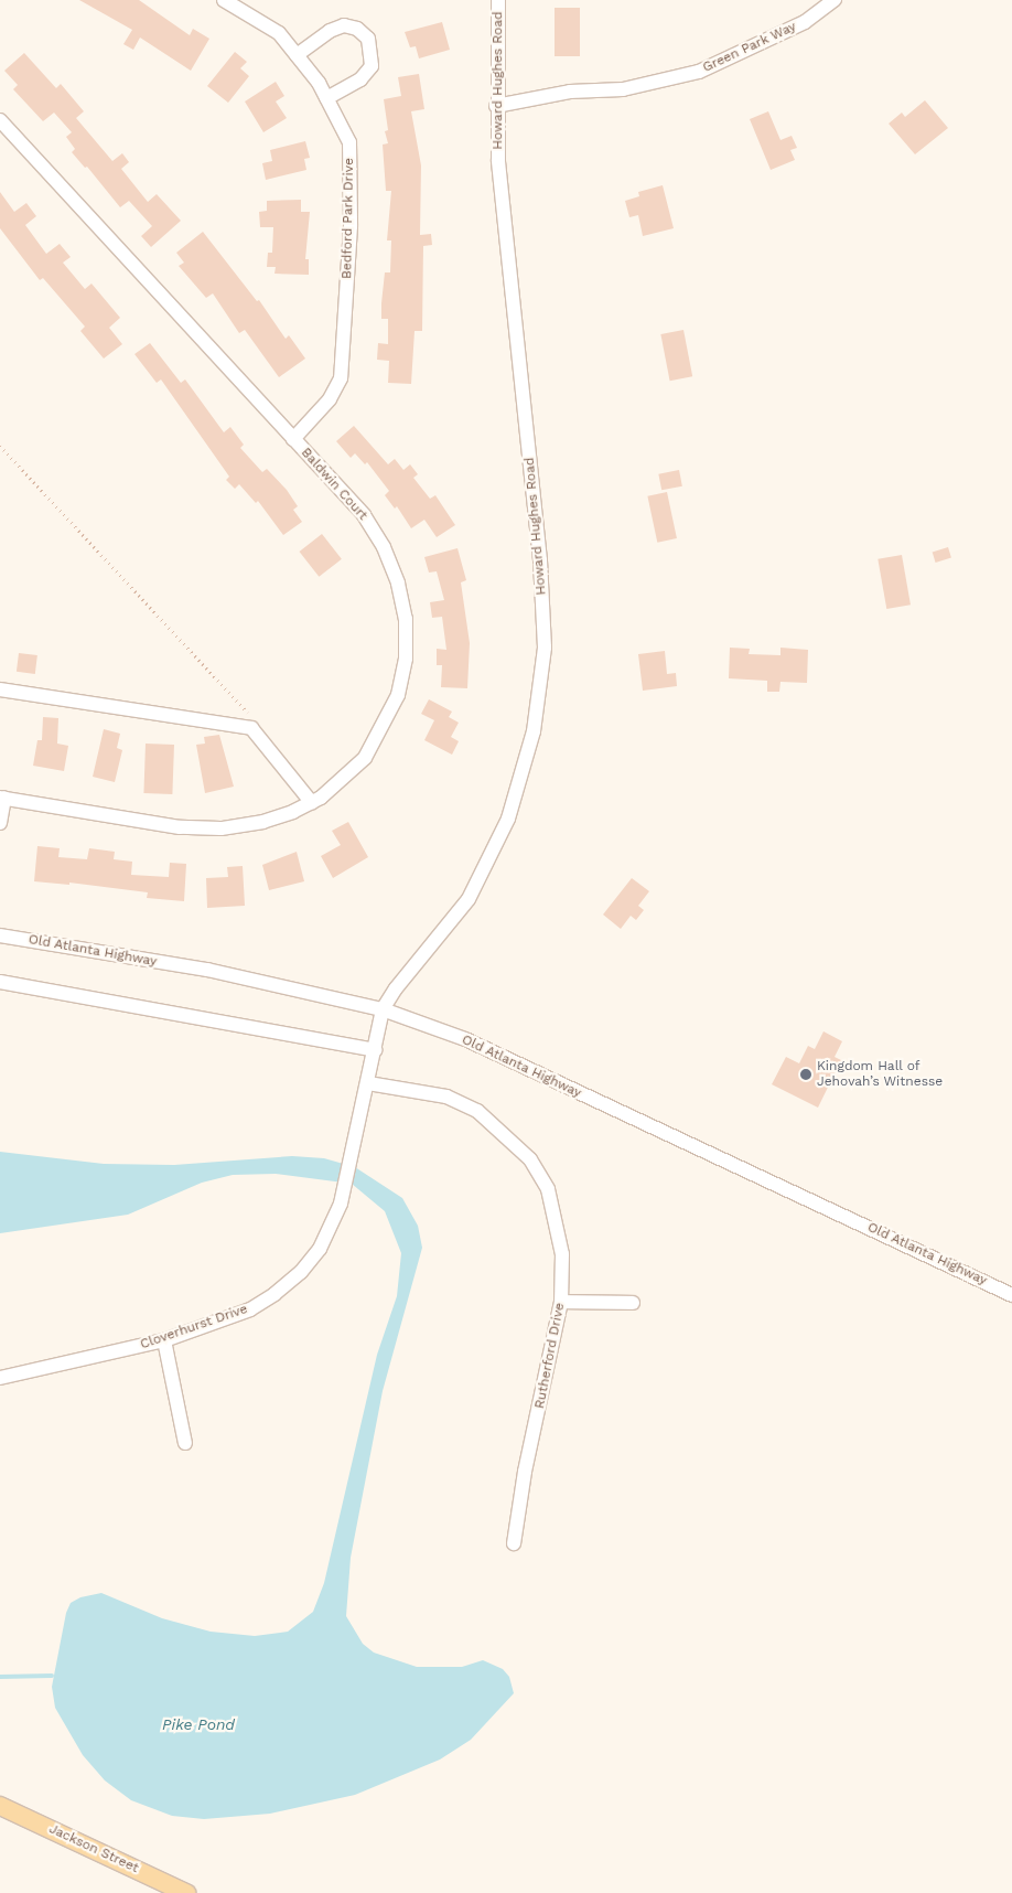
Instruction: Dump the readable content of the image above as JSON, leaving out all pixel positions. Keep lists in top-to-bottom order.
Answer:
{
  "streets": {
    "main road": ["Jackson Street"],
    "street": [
      "Green Park Way",
      "Howard Hughes Road",
      "Bedford Park Drive",
      "Baldwin Court",
      "Old Atlanta Highway",
      "Cloverhurst Drive",
      "Rutherford Drive"
    ]
  },
  "crossings": [
    ["Green Park Way", "Howard Hughes Road"],
    ["Howard Hughes Road", "Old Atlanta Highway"],
    ["Howard Hughes Road", "Cloverhurst Drive"],
    ["Bedford Park Drive", "Baldwin Court"],
    ["Old Atlanta Highway", "Cloverhurst Drive"],
    ["Cloverhurst Drive", "Rutherford Drive"]
  ],
  "water": ["Pike Pond"],
  "places": ["Kingdom Hall of Jehovah’s Witnesse"]
}
